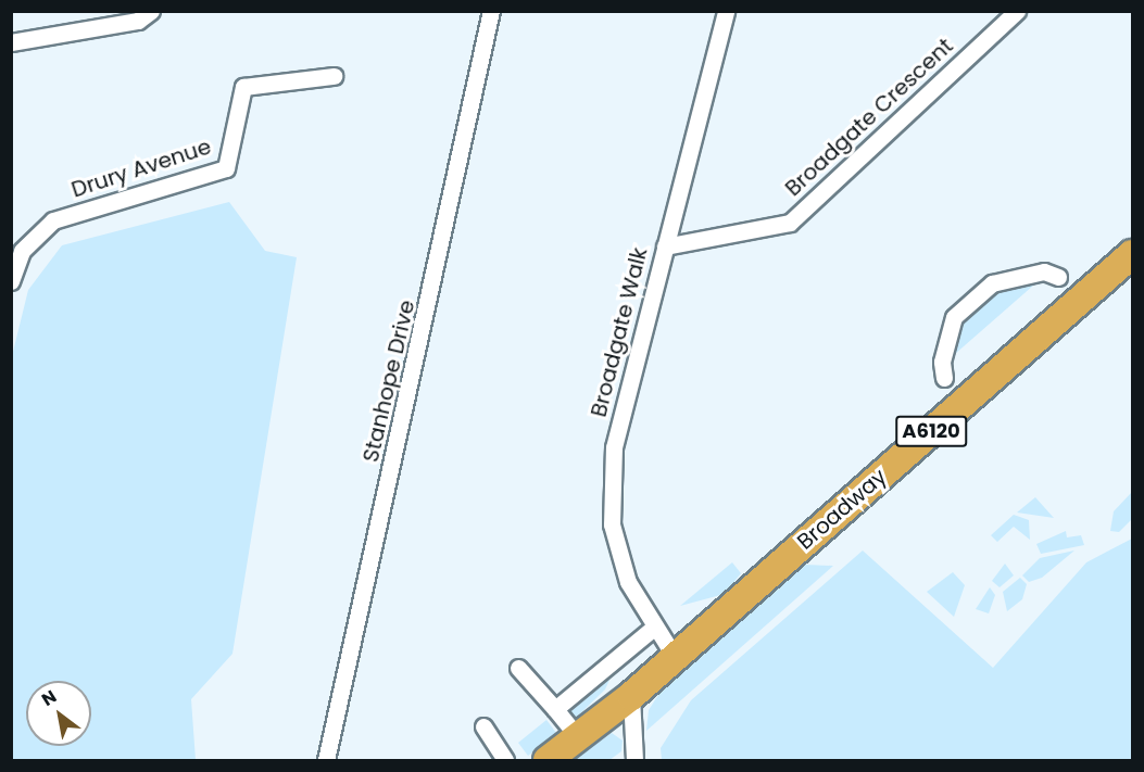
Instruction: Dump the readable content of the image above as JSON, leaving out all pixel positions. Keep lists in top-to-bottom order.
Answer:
{
  "streets": {
    "highway": ["A6120", "Broadway"],
    "street": [
      "Broadgate Crescent",
      "Drury Avenue",
      "Broadgate Walk",
      "Stanhope Drive"
    ]
  },
  "crossings": [
    ["Broadgate Crescent", "Broadgate Walk"],
    ["Broadgate Walk", "Broadway"]
  ],
  "north": "top left"
}
